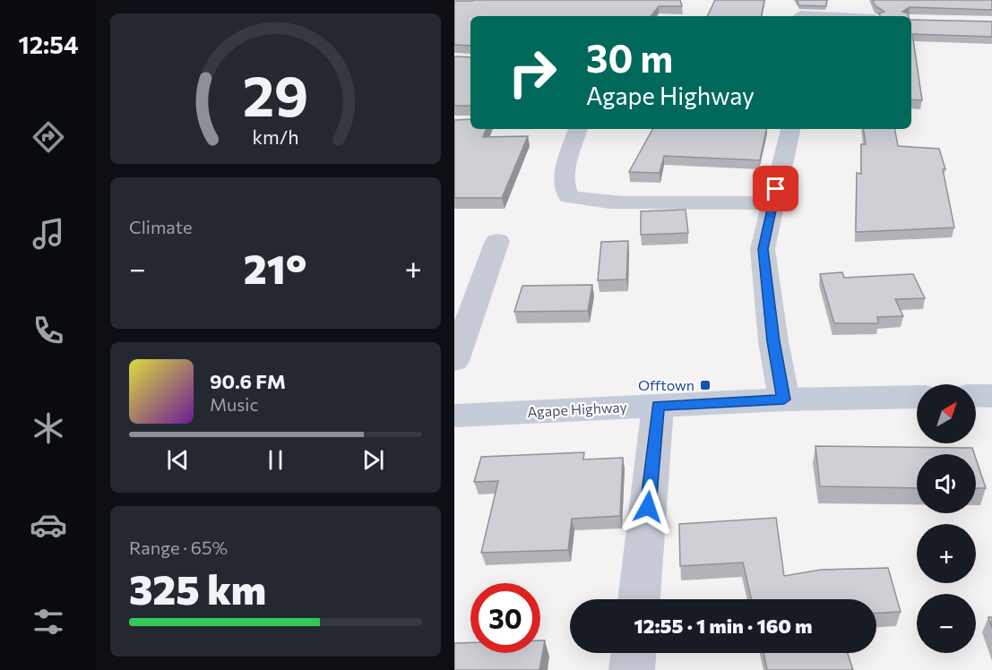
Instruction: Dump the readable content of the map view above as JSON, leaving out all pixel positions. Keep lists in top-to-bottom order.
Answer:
{
  "streets": {
    "street": ["Agape Highway"]
  },
  "places": {
    "transit": ["Offtown"]
  },
  "north": "top right",
  "page": {
    "tabs": "12:54",
    "turn": ["30 m", "Agape Highway"],
    "tile": [
      "Climate",
      ["Range · 65%", "325 km"]
    ],
    "heat": ["−", "21°", "+"],
    "song": ["90.6 FM", "Music"],
    "map_buttons": ["+", "−"],
    "limit": "30",
    "trip": "12:55 · 1 min · 160 m",
    "gauge": ["29", "km/h"]
  }
}
